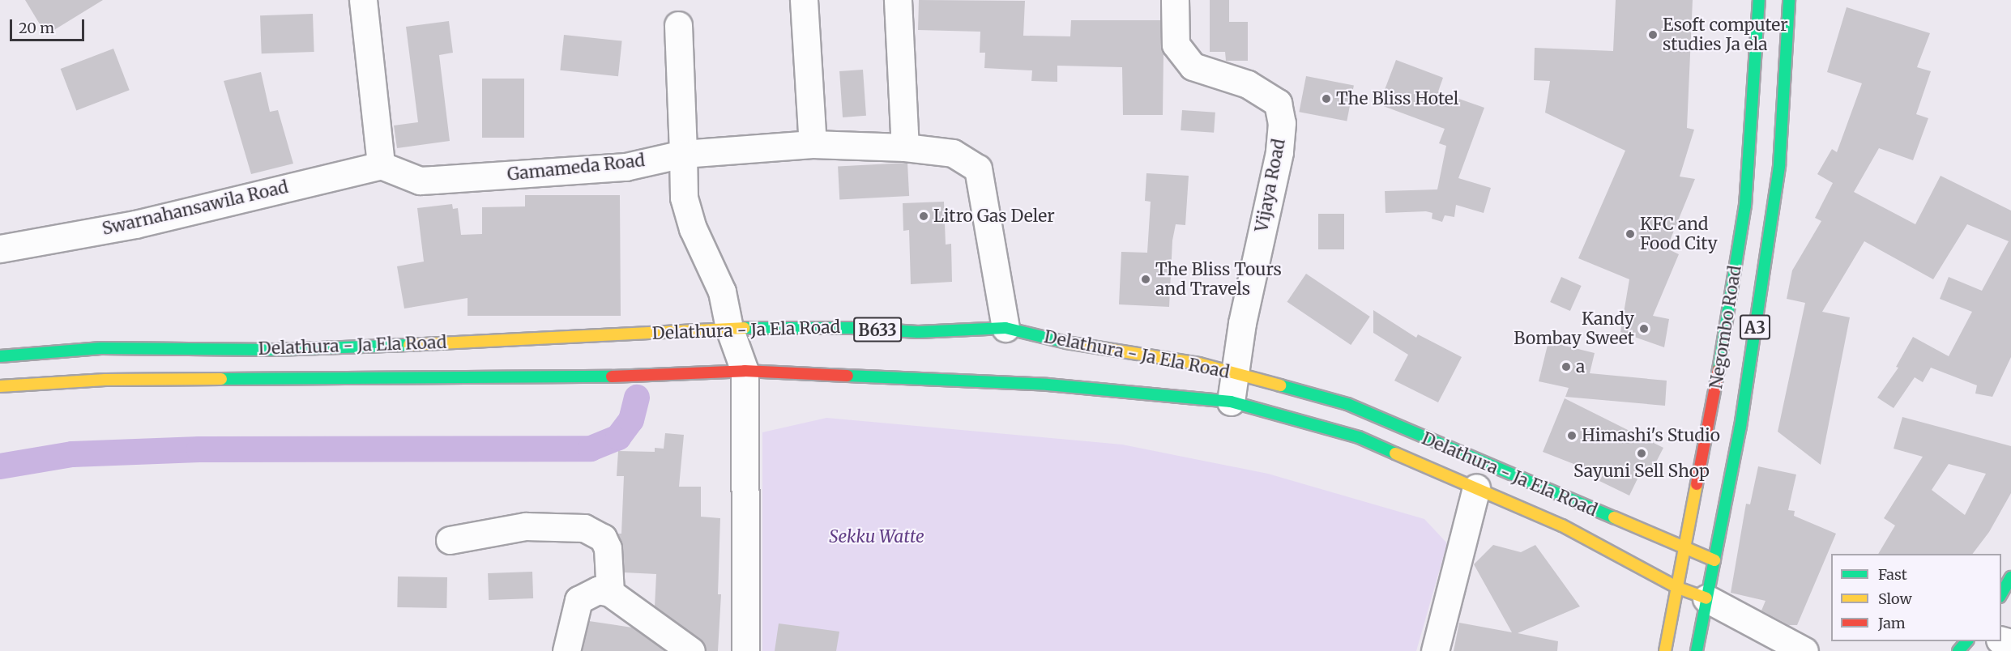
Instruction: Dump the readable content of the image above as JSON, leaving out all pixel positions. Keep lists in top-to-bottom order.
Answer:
{
  "streets": {
    "main road": [
      "Negombo Road",
      "A3",
      "B633",
      "Delathura - Ja Ela Road"
    ],
    "street": ["Gamameda Road", "Vijaya Road", "Swarnahansawila Road"]
  },
  "crossings": [
    ["Gamameda Road", "Swarnahansawila Road"],
    ["Gamameda Road", "Delathura - Ja Ela Road"],
    ["Vijaya Road", "Delathura - Ja Ela Road"],
    ["Negombo Road", "Delathura - Ja Ela Road"]
  ],
  "parks": ["Sekku Watte"],
  "places": [
    "Esoft computer studies Ja ela",
    "The Bliss Hotel",
    "Litro Gas Deler",
    "KFC and Food City",
    "The Bliss Tours and Travels",
    "Kandy Bombay Sweet",
    "a",
    "Himashi's Studio",
    "Sayuni Sell Shop"
  ],
  "legend": ["Fast", "Slow", "Jam"],
  "scale_bar": "20 m"
}
